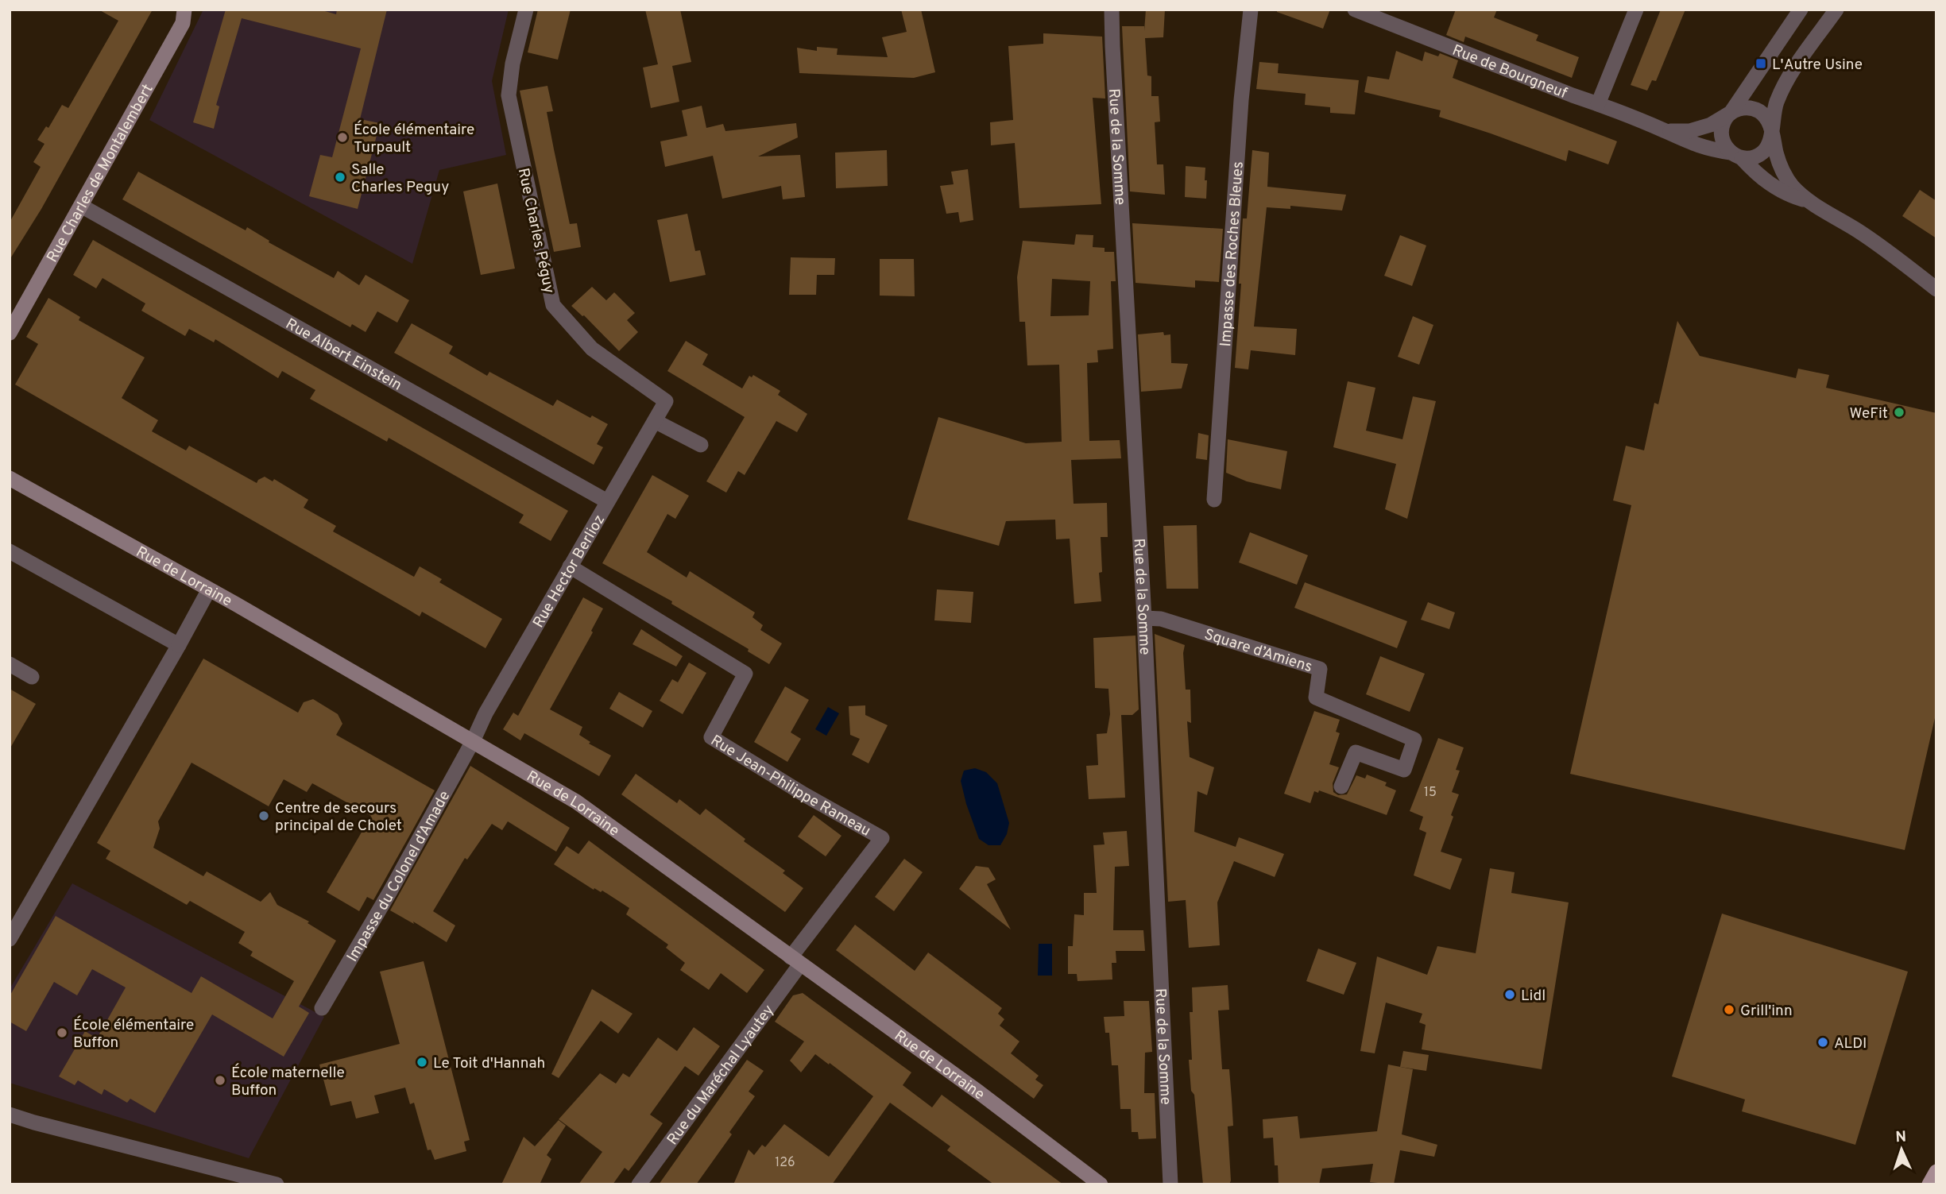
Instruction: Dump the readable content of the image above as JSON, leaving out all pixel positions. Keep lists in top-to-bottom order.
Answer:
{
  "streets": {
    "main road": ["Rue Charles de Montalembert", "Rue de Lorraine"],
    "street": [
      "Rue de Bourgneuf",
      "Rue de la Somme",
      "Rue Charles Péguy",
      "Impasse des Roches Bleues",
      "Rue Albert Einstein",
      "Rue Hector Berlioz",
      "Square d’Amiens",
      "Rue Jean-Philippe Rameau",
      "Impasse du Colonel d’Amade",
      "Rue du Maréchal Lyautey"
    ]
  },
  "crossings": [
    ["Rue de la Somme", "Square d’Amiens"],
    ["Rue Charles de Montalembert", "Rue Albert Einstein"],
    ["Rue Charles Péguy", "Rue Hector Berlioz"],
    ["Rue Albert Einstein", "Rue Hector Berlioz"],
    ["Rue Hector Berlioz", "Rue de Lorraine"],
    ["Rue Hector Berlioz", "Rue Jean-Philippe Rameau"],
    ["Rue Hector Berlioz", "Impasse du Colonel d’Amade"],
    ["Rue de Lorraine", "Impasse du Colonel d’Amade"],
    ["Rue de Lorraine", "Rue du Maréchal Lyautey"],
    ["Rue Jean-Philippe Rameau", "Rue du Maréchal Lyautey"]
  ],
  "places": {
    "transit": ["L'Autre Usine"],
    "other": [
      "École élémentaire Turpault",
      "Salle Charles Peguy",
      "WeFit",
      "Centre de secours principal de Cholet",
      "Lidl",
      "Grill'inn",
      "École élémentaire Buffon",
      "ALDI",
      "Le Toit d'Hannah",
      "École maternelle Buffon"
    ]
  },
  "house_numbers": ["15", "126"],
  "north": "top"
}
